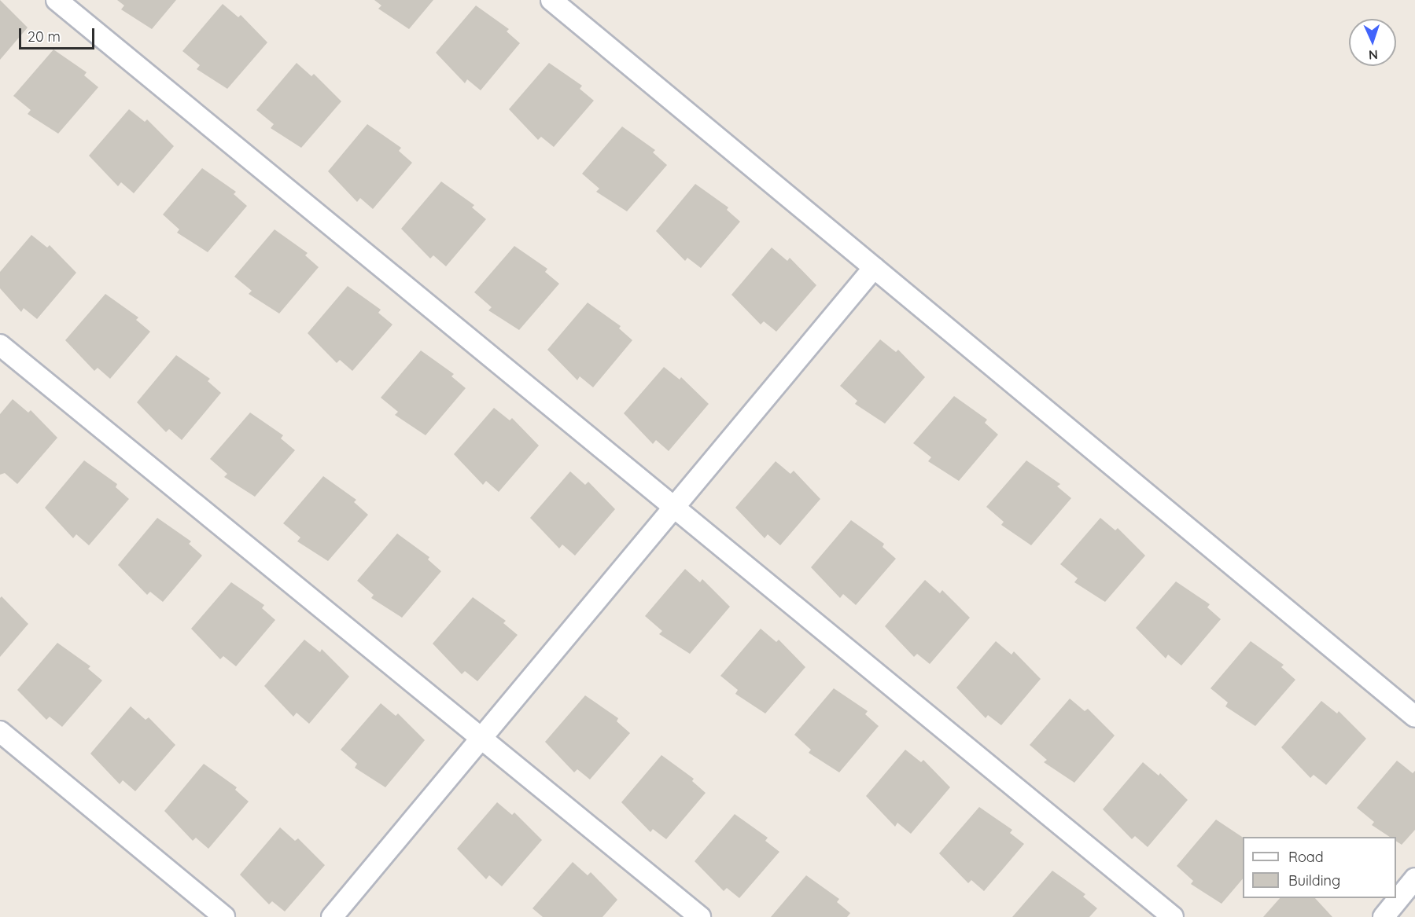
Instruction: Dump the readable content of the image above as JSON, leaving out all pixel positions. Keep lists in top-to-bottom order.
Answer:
{
  "legend": ["Road", "Building"],
  "scale_bar": "20 m",
  "north": "bottom"
}
